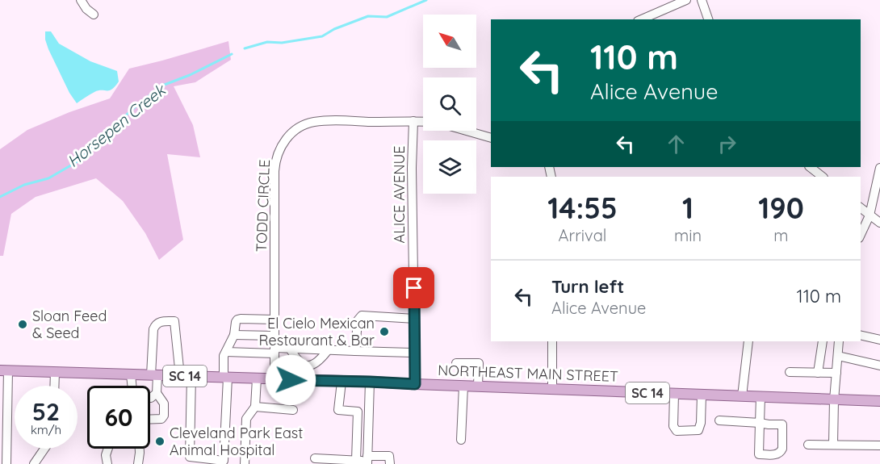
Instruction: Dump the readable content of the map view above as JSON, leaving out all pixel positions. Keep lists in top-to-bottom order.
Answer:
{
  "streets": {
    "main road": ["NORTHEAST MAIN STREET", "SC 14"],
    "street": ["ALICE AVENUE", "TODD CIRCLE"]
  },
  "crossings": [
    ["ALICE AVENUE", "TODD CIRCLE"],
    ["ALICE AVENUE", "NORTHEAST MAIN STREET"],
    ["TODD CIRCLE", "NORTHEAST MAIN STREET"]
  ],
  "water": ["Horsepen Creek"],
  "places": ["Sloan Feed & Seed", "El Cielo Mexican Restaurant & Bar", "Cleveland Park East Animal Hospital"],
  "north": "top left",
  "page": {
    "turn": ["110 m", "Alice Avenue"],
    "eta": [
      "14:55",
      "Arrival",
      "1",
      "min",
      "190",
      "m"
    ],
    "list": [
      {
        "name": "Turn left",
        "note": "Alice Avenue",
        "value": "110 m"
      }
    ],
    "speed": "52 km/h",
    "limit": "60"
  }
}
